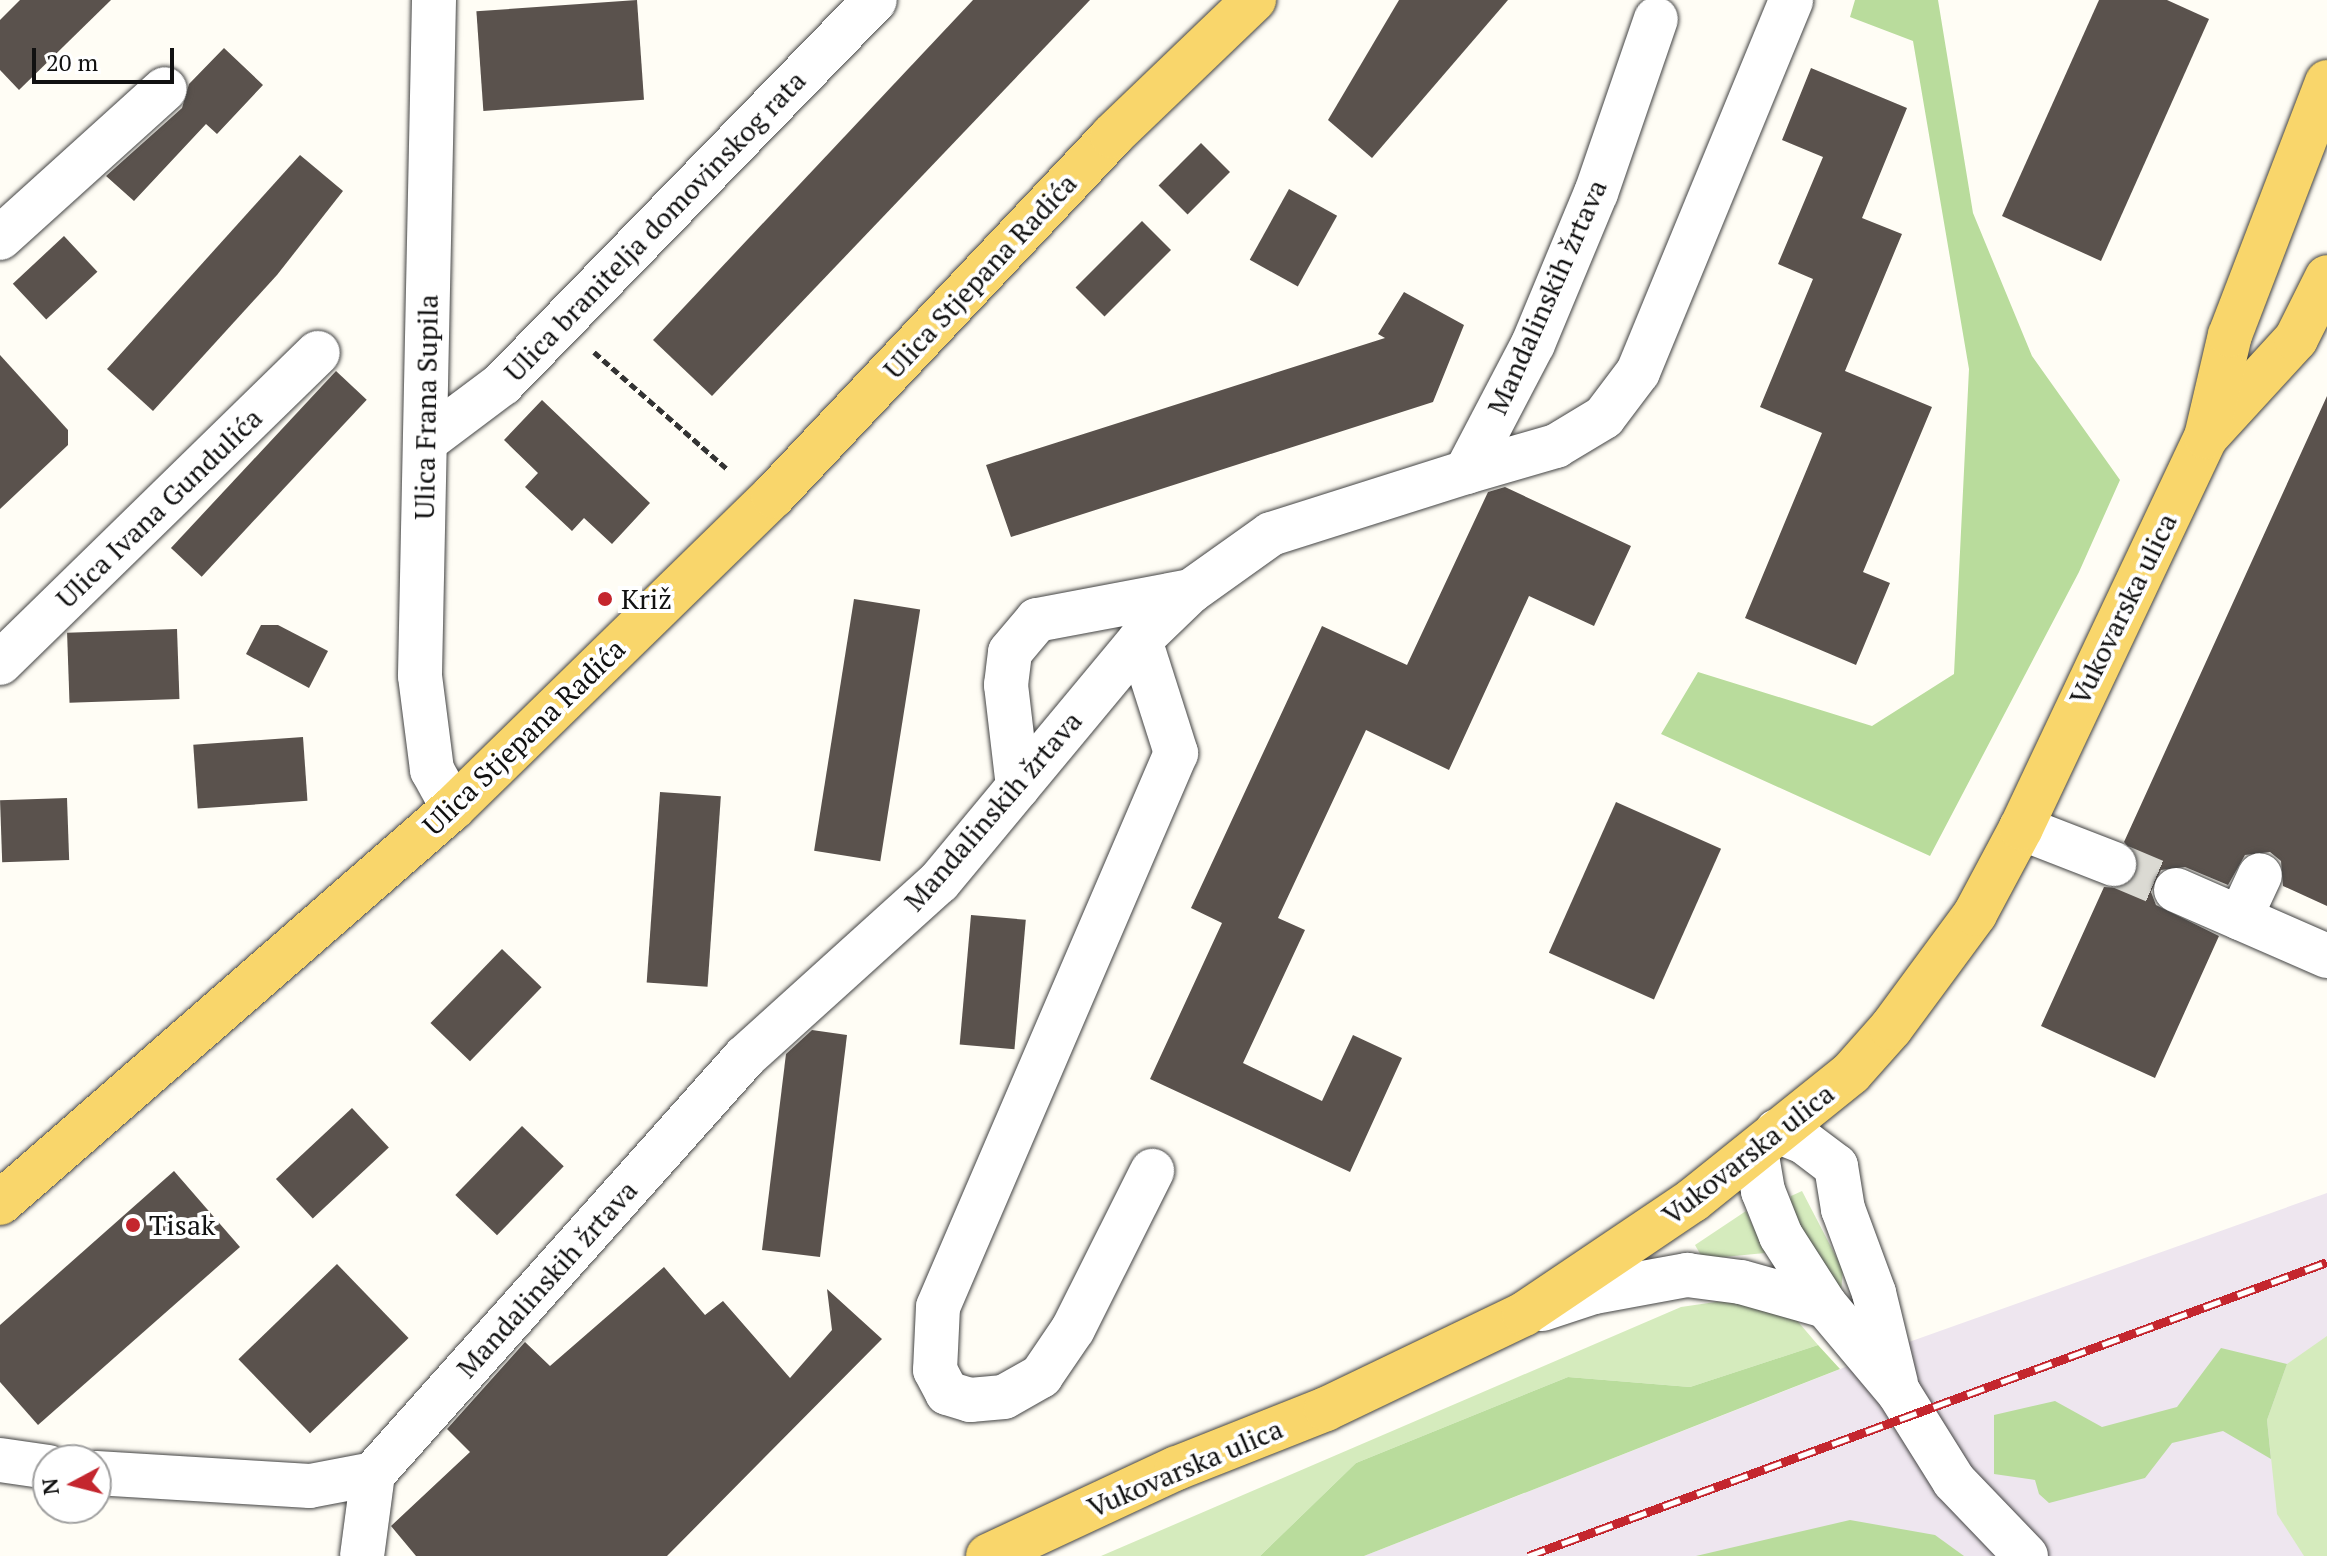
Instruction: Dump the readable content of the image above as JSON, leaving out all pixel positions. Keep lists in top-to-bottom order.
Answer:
{
  "streets": {
    "main road": ["Ulica Stjepana Radića", "Vukovarska ulica"],
    "street": [
      "Ulica branitelja domovinskog rata",
      "Mandalinskih žrtava",
      "Ulica Frana Supila",
      "Ulica Ivana Gundulića"
    ]
  },
  "crossings": [
    ["Ulica branitelja domovinskog rata", "Ulica Frana Supila"],
    ["Ulica Stjepana Radića", "Ulica Frana Supila"]
  ],
  "places": ["Križ", "Tisak"],
  "scale_bar": "20 m",
  "north": "left"
}
